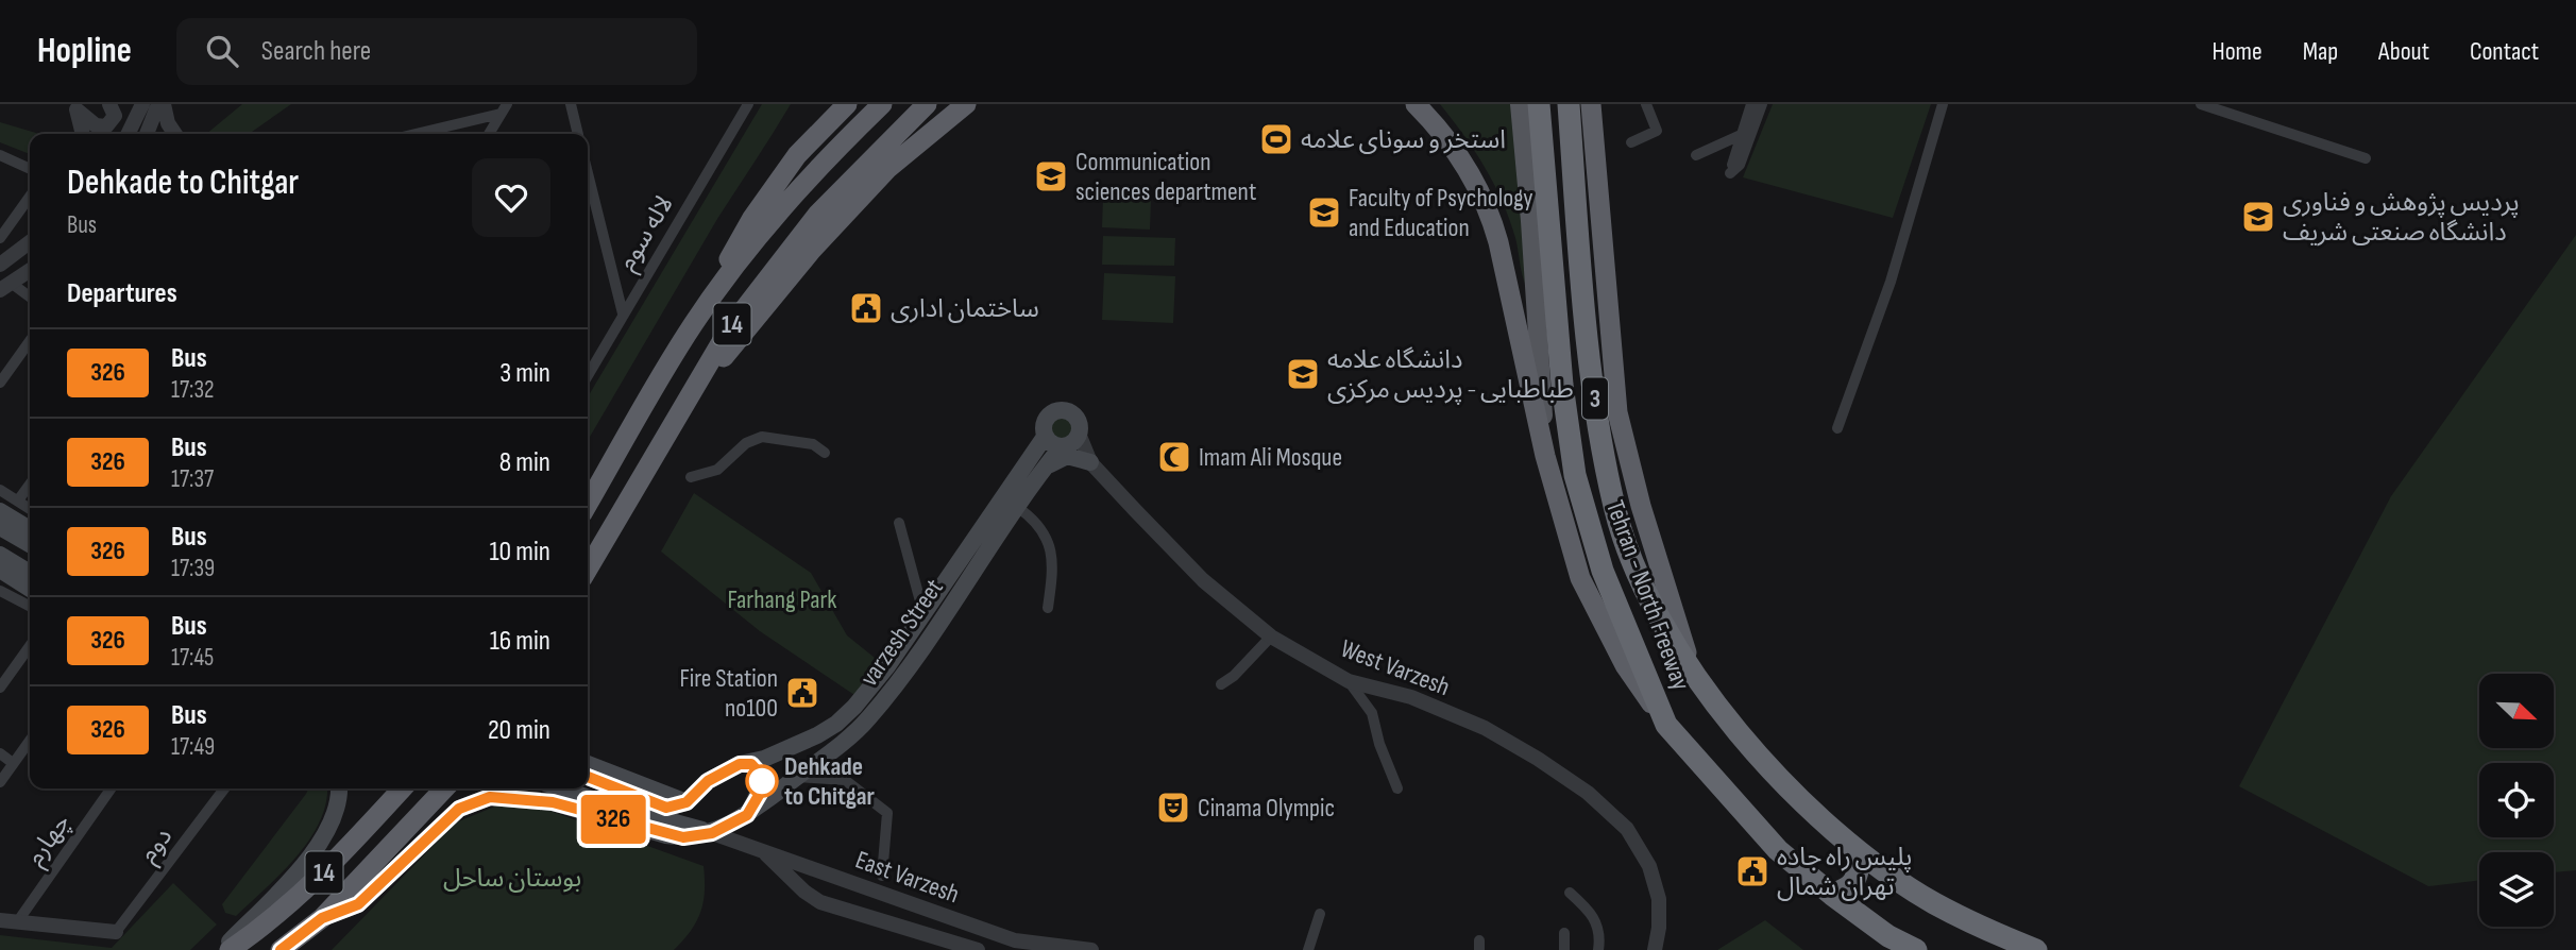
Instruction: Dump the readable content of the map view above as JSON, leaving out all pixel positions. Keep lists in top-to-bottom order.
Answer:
{
  "streets": {
    "highway": ["14", "3", "Tehran - North Freeway"],
    "main road": ["varzesh Street"],
    "street": [
      "لاله سوم",
      "West Varzesh",
      "چهارم",
      "دوم",
      "East Varzesh"
    ]
  },
  "crossings": [
    ["varzesh Street", "West Varzesh"],
    ["varzesh Street", "East Varzesh"]
  ],
  "parks": ["Farhang Park", "بوستان ساحل"],
  "places": {
    "sports": ["استخر و سونای علامه"],
    "school or university": [
      "Communication sciences department",
      "Faculty of Psychology and Education",
      "پردیس پژوهش و فناوری دانشگاه صنعتی شریف",
      "دانشگاه علامه طباطبایی - پردیس مرکزی"
    ],
    "public building": ["ساختمان اداری", "Fire Station no100", "پلیس راه جاده تهران شمال"],
    "mosque": ["Imam Ali Mosque"],
    "other": ["Dehkade to Chitgar"],
    "theatre": ["Cinama Olympic"]
  },
  "lines": ["bus line 326"],
  "north": "bottom right",
  "page": {
    "header": "Hopline",
    "search": "Search here",
    "nav": [
      "Home",
      "Map",
      "About",
      "Contact"
    ],
    "on_map": "326",
    "heading": [
      ["Dehkade to Chitgar", "Bus"],
      "Departures"
    ],
    "list": [
      {
        "mark": "326",
        "name": "Bus",
        "note": "17:32",
        "value": "3 min"
      },
      {
        "mark": "326",
        "name": "Bus",
        "note": "17:37",
        "value": "8 min"
      },
      {
        "mark": "326",
        "name": "Bus",
        "note": "17:39",
        "value": "10 min"
      },
      {
        "mark": "326",
        "name": "Bus",
        "note": "17:45",
        "value": "16 min"
      },
      {
        "mark": "326",
        "name": "Bus",
        "note": "17:49",
        "value": "20 min"
      }
    ]
  }
}
